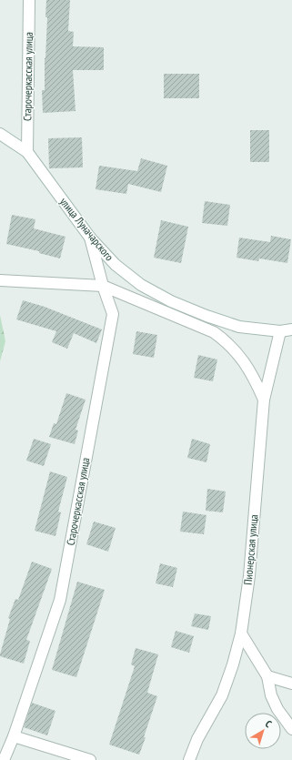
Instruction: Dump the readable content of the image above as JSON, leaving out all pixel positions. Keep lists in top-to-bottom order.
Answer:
{
  "streets": {
    "street": ["Старочеркасская улица", "улица Луначарского", "Пионерская улица"]
  },
  "crossings": [
    ["Старочеркасская улица", "улица Луначарского"],
    ["улица Луначарского", "Пионерская улица"]
  ],
  "north": "top right"
}
